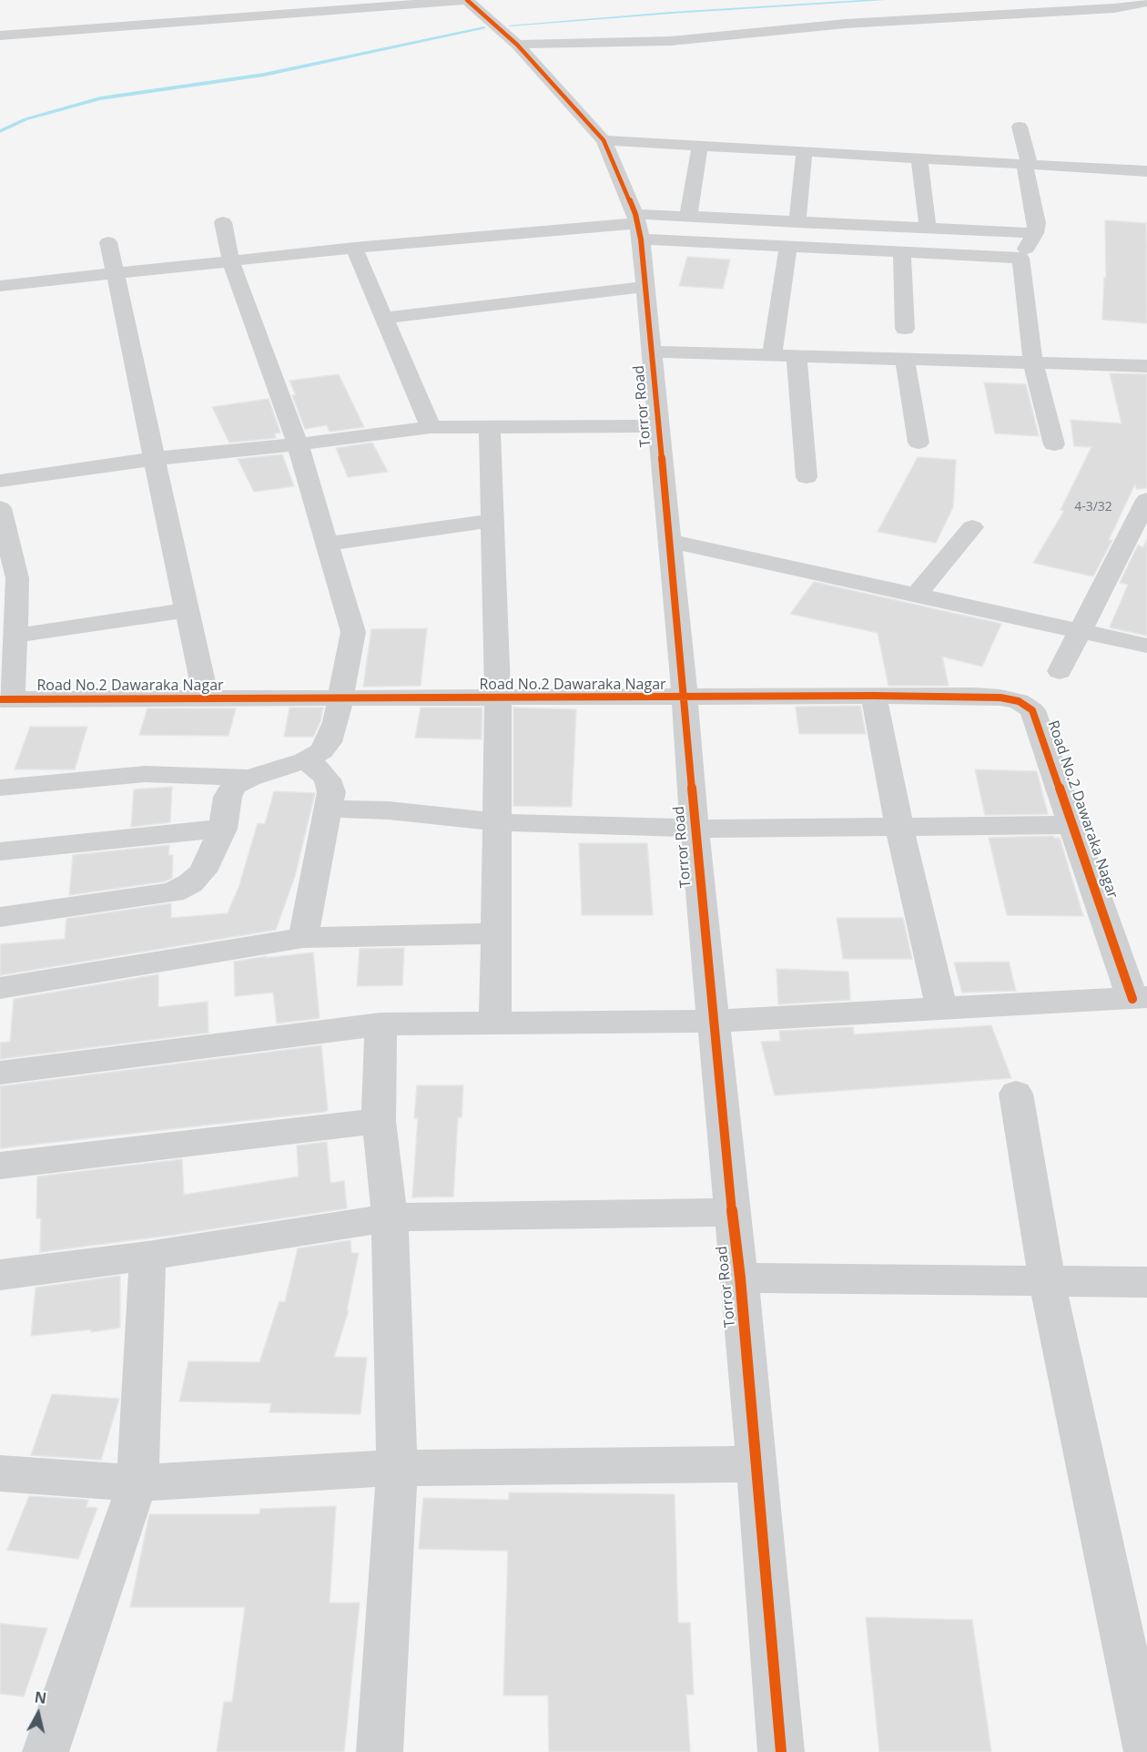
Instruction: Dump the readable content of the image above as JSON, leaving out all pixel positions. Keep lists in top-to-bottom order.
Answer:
{
  "streets": {
    "street": ["Torror Road", "Road No.2 Dawaraka Nagar"]
  },
  "crossings": [
    ["Torror Road", "Road No.2 Dawaraka Nagar"]
  ],
  "house_numbers": ["4-3/32"],
  "north": "top"
}
